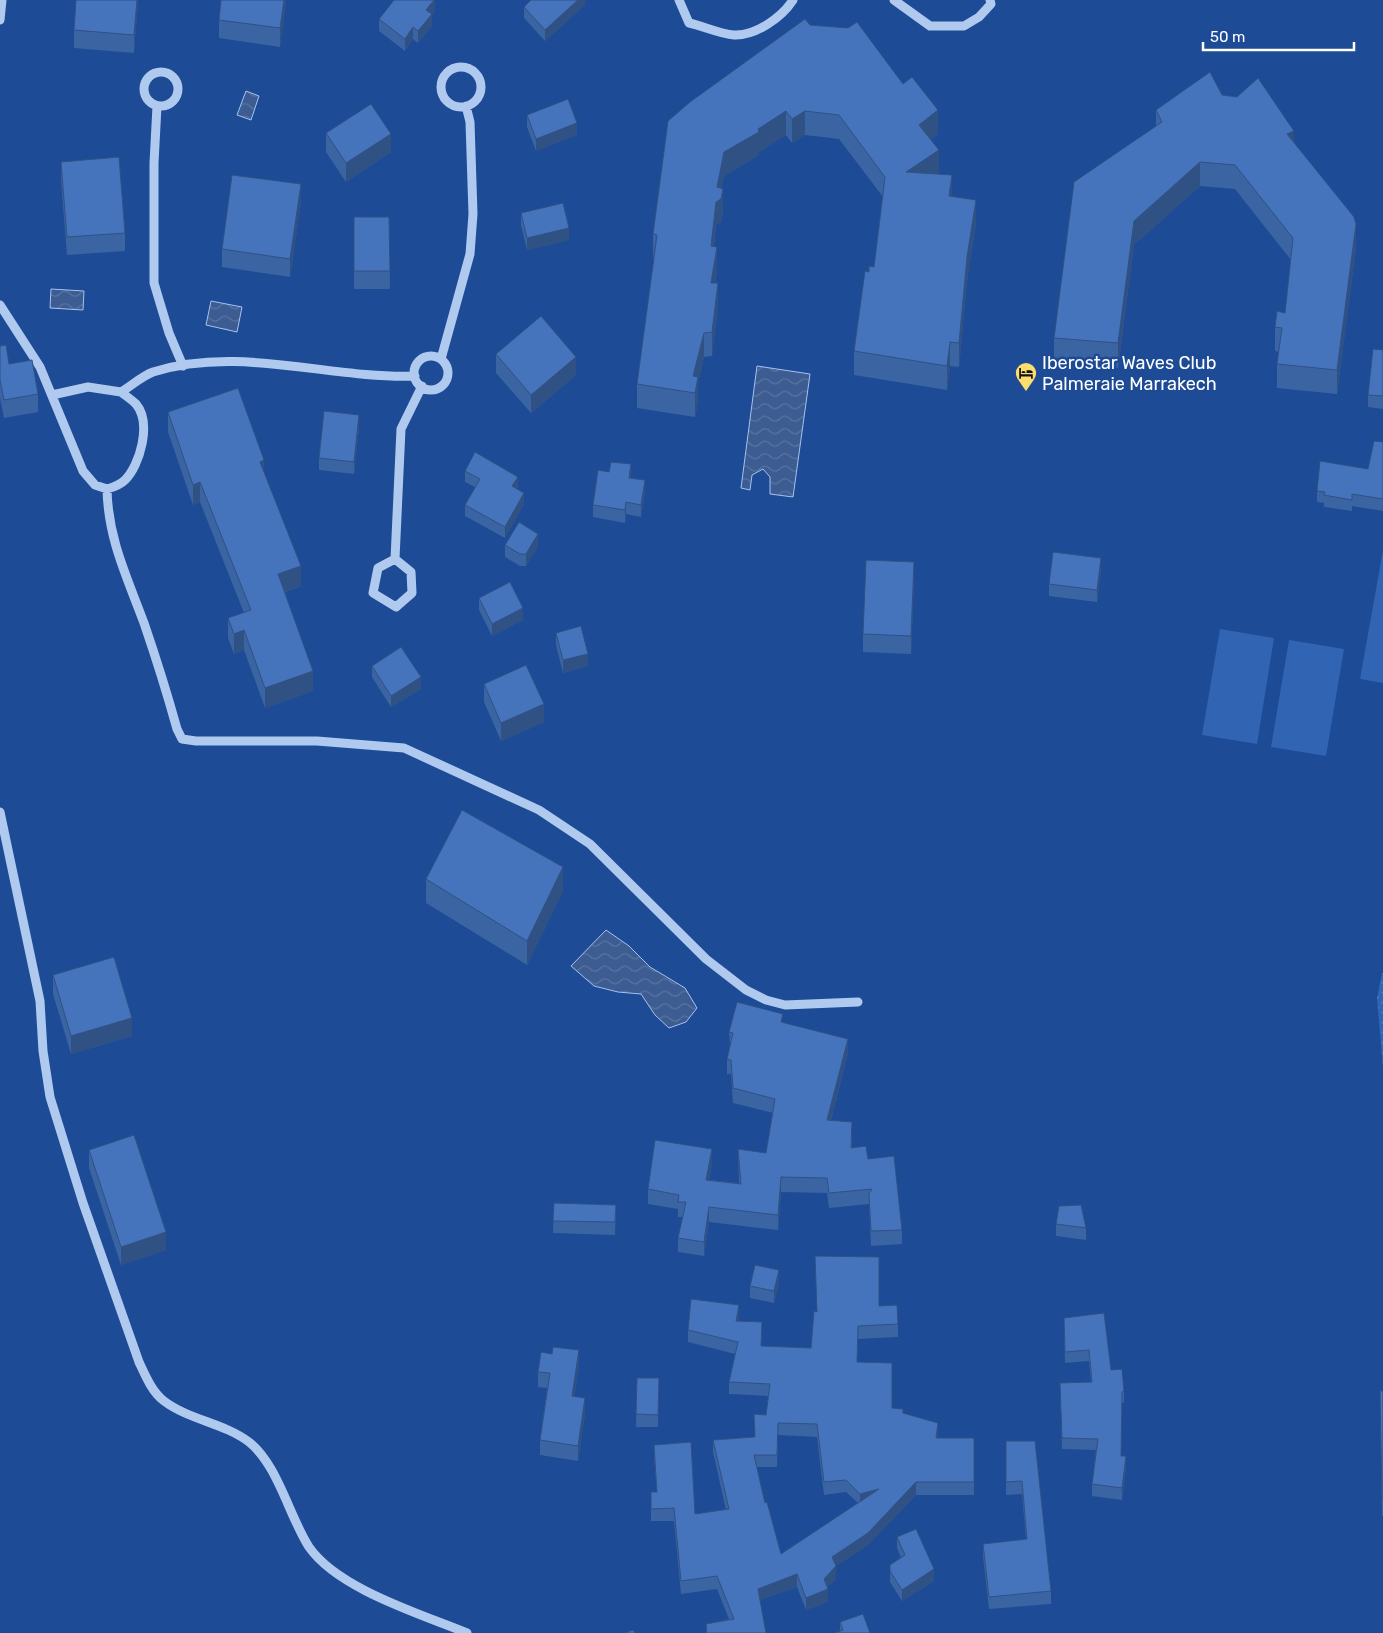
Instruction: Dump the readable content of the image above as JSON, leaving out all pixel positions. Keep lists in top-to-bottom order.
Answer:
{
  "places": {
    "hotel": ["Iberostar Waves Club Palmeraie Marrakech"]
  },
  "scale_bar": "50 m"
}
